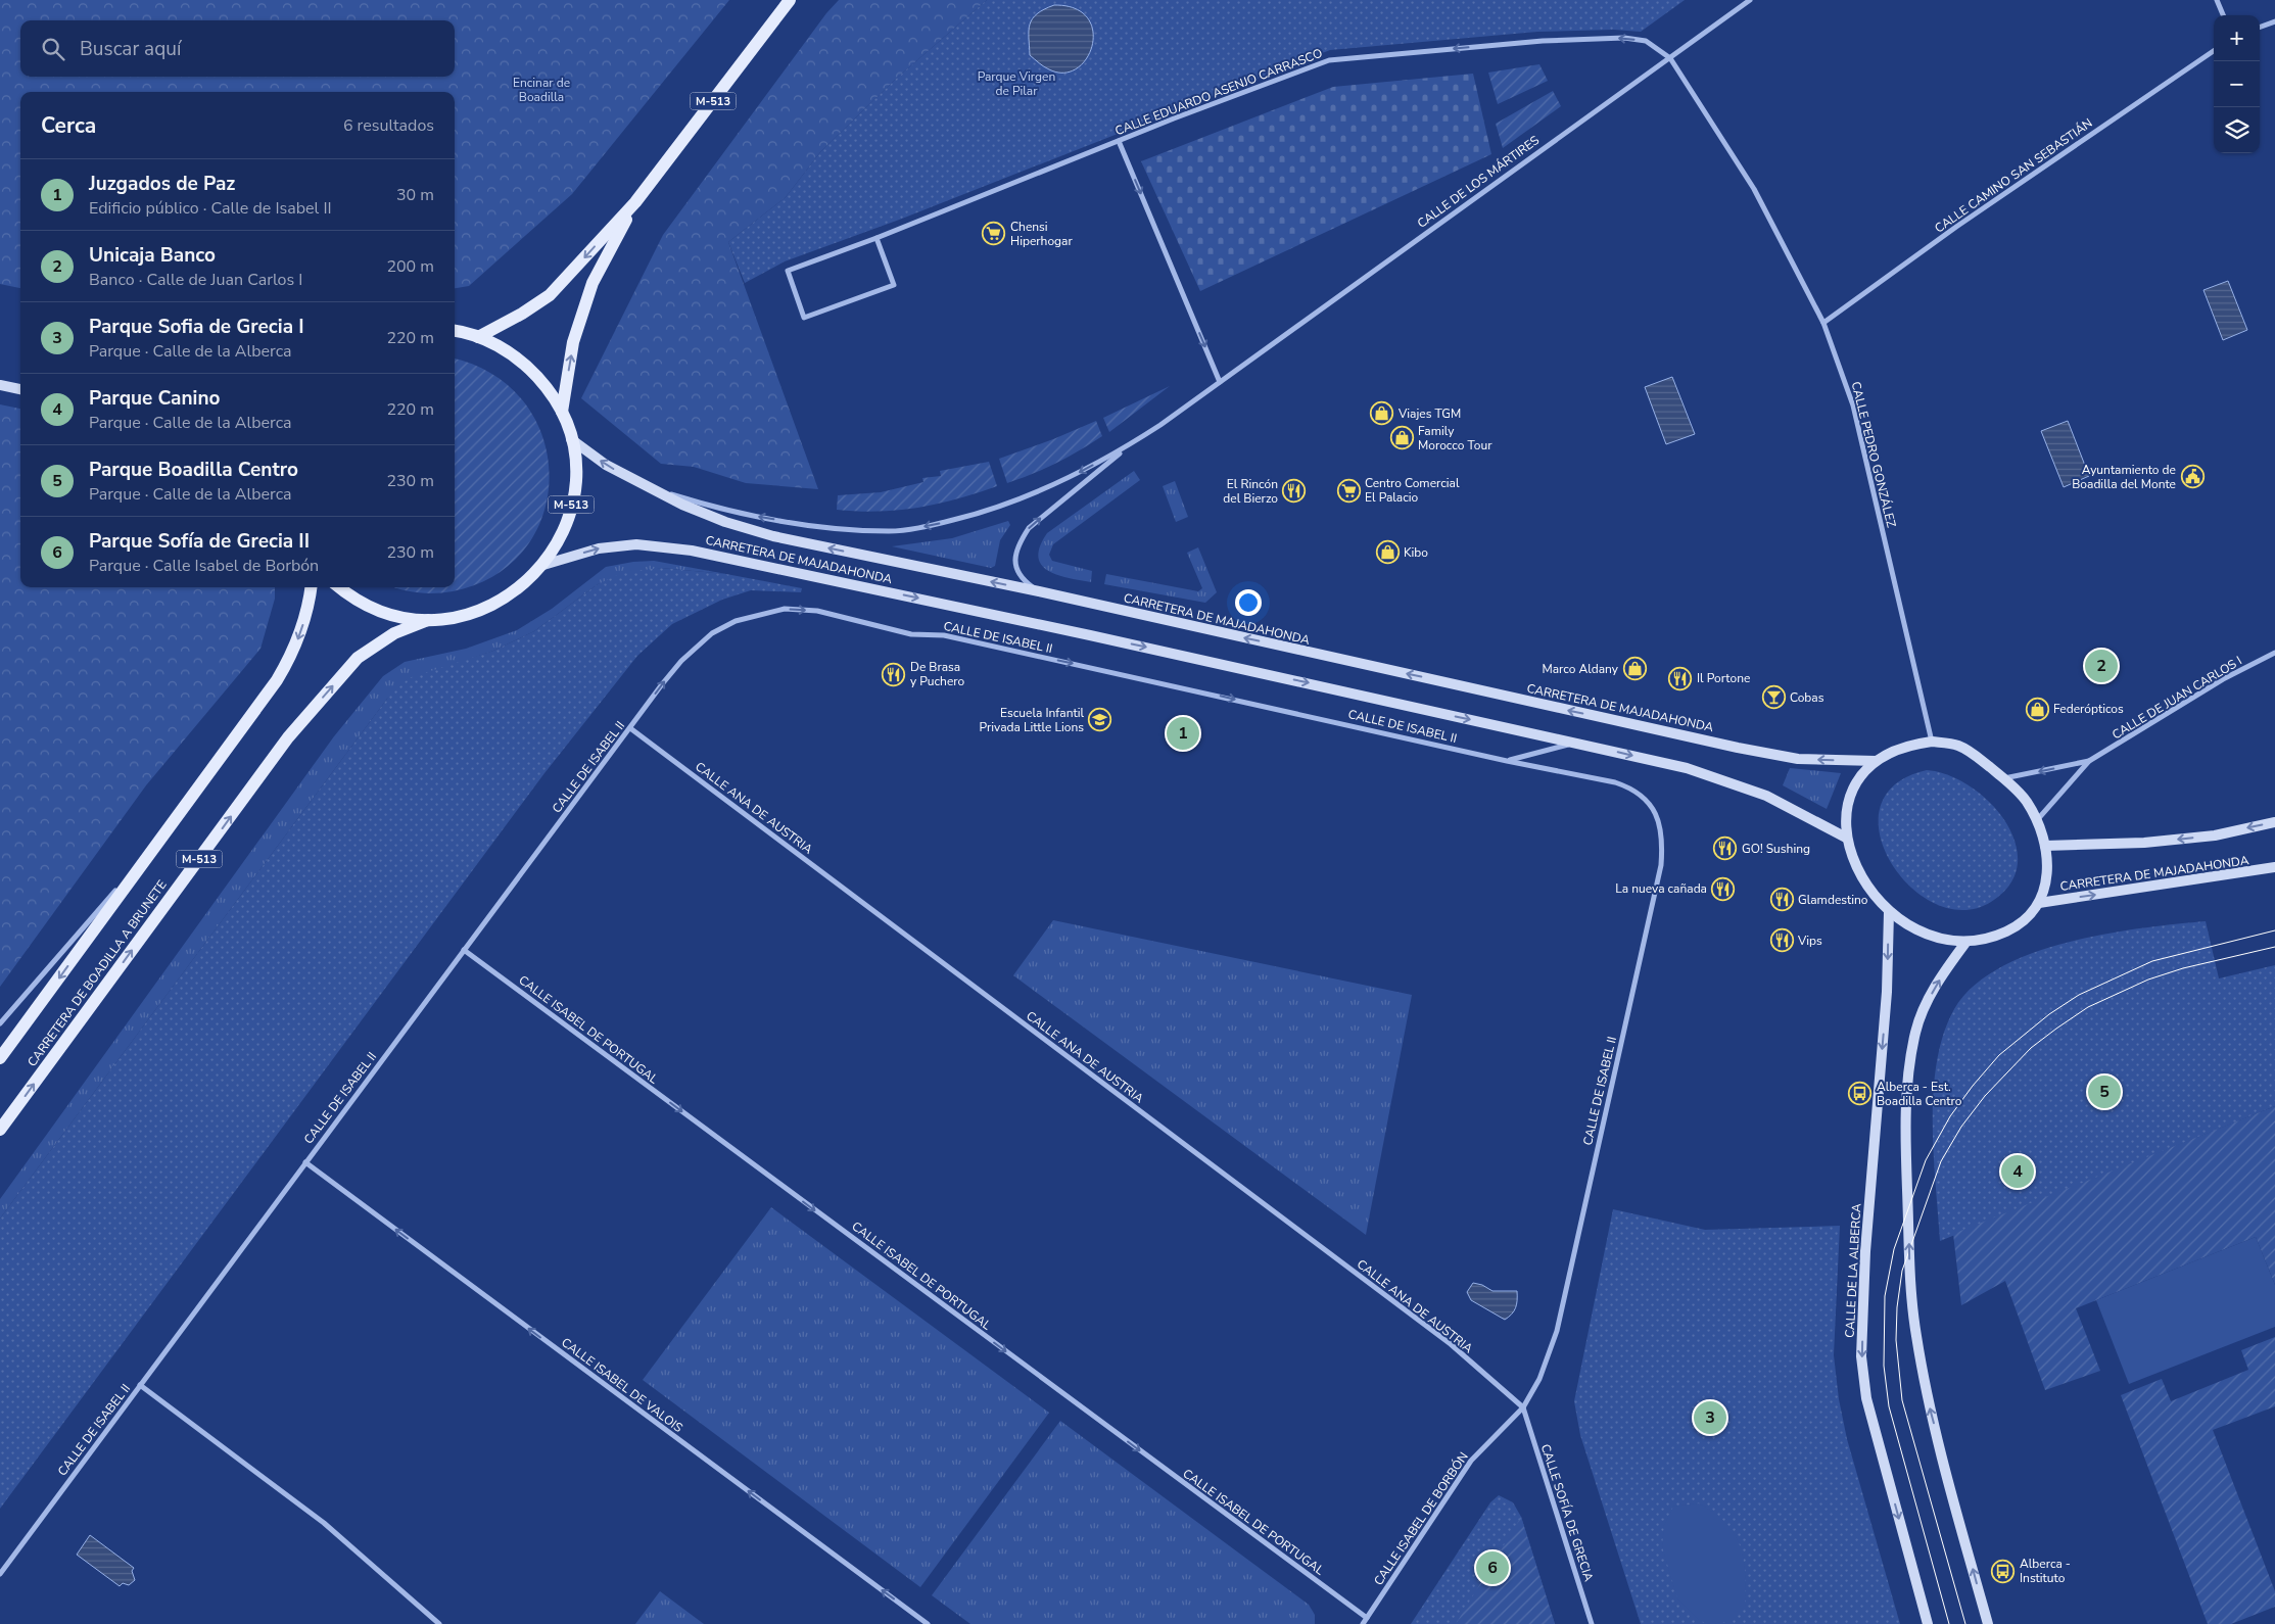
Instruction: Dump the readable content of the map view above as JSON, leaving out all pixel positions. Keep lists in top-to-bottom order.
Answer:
{
  "streets": {
    "main road": ["M-513", "CARRETERA DE BOADILLA A BRUNETE"],
    "street": [
      "CALLE EDUARDO ASENJO CARRASCO",
      "CALLE CAMINO SAN SEBASTIÁN",
      "CALLE DE LOS MÁRTIRES",
      "CALLE PEDRO GONZÁLEZ",
      "CARRETERA DE MAJADAHONDA",
      "CALLE DE ISABEL II",
      "CALLE DE JUAN CARLOS I",
      "CALLE ANA DE AUSTRIA",
      "CALLE ISABEL DE PORTUGAL",
      "CALLE DE LA ALBERCA",
      "CALLE ISABEL DE VALOIS",
      "CALLE SOFÍA DE GRECIA",
      "CALLE ISABEL DE BORBÓN"
    ]
  },
  "crossings": [
    ["CALLE EDUARDO ASENJO CARRASCO", "CALLE DE LOS MÁRTIRES"],
    ["CALLE EDUARDO ASENJO CARRASCO", "CALLE PEDRO GONZÁLEZ"],
    ["M-513", "CARRETERA DE MAJADAHONDA"],
    ["M-513", "CARRETERA DE BOADILLA A BRUNETE"],
    ["CALLE CAMINO SAN SEBASTIÁN", "CALLE PEDRO GONZÁLEZ"],
    ["CALLE DE LOS MÁRTIRES", "CALLE PEDRO GONZÁLEZ"],
    ["CALLE DE LOS MÁRTIRES", "CARRETERA DE MAJADAHONDA"],
    ["CARRETERA DE MAJADAHONDA", "CALLE DE ISABEL II"],
    ["CALLE DE ISABEL II", "CALLE ANA DE AUSTRIA"],
    ["CALLE DE ISABEL II", "CALLE ISABEL DE PORTUGAL"],
    ["CALLE DE ISABEL II", "CALLE ISABEL DE VALOIS"],
    ["CALLE DE ISABEL II", "CALLE SOFÍA DE GRECIA"],
    ["CALLE DE ISABEL II", "CALLE ISABEL DE BORBÓN"],
    ["CALLE ANA DE AUSTRIA", "CALLE SOFÍA DE GRECIA"],
    ["CALLE ANA DE AUSTRIA", "CALLE ISABEL DE BORBÓN"],
    ["CALLE ISABEL DE PORTUGAL", "CALLE ISABEL DE BORBÓN"],
    ["CALLE SOFÍA DE GRECIA", "CALLE ISABEL DE BORBÓN"]
  ],
  "one_way": ["CALLE EDUARDO ASENJO CARRASCO", "CALLE ISABEL DE PORTUGAL", "CALLE ISABEL DE VALOIS"],
  "parks": ["Parque Virgen de Pilar", "Encinar de Boadilla"],
  "places": {
    "supermarket": ["Chensi Hiperhogar", "Centro Comercial El Palacio"],
    "shop": [
      "Viajes TGM",
      "Family Morocco Tour",
      "Kibo",
      "Marco Aldany",
      "Federópticos"
    ],
    "public building": ["Ayuntamiento de Boadilla del Monte"],
    "restaurant": [
      "El Rincón del Bierzo",
      "De Brasa y Puchero",
      "Il Portone",
      "GO! Sushing",
      "La nueva cañada",
      "Glamdestino",
      "Vips"
    ],
    "bar": ["Cobas"],
    "school or university": ["Escuela Infantil Privada Little Lions"],
    "bus stop": ["Alberca - Est. Boadilla Centro", "Alberca - Instituto"]
  },
  "page": {
    "map_buttons": ["+", "−"],
    "search": "Buscar aquí",
    "heading": ["Cerca", "6 resultados"],
    "list": [
      {
        "mark": "1",
        "name": "Juzgados de Paz",
        "note": "Edificio público · Calle de Isabel II",
        "value": "30 m"
      },
      {
        "mark": "2",
        "name": "Unicaja Banco",
        "note": "Banco · Calle de Juan Carlos I",
        "value": "200 m"
      },
      {
        "mark": "3",
        "name": "Parque Sofia de Grecia I",
        "note": "Parque · Calle de la Alberca",
        "value": "220 m"
      },
      {
        "mark": "4",
        "name": "Parque Canino",
        "note": "Parque · Calle de la Alberca",
        "value": "220 m"
      },
      {
        "mark": "5",
        "name": "Parque Boadilla Centro",
        "note": "Parque · Calle de la Alberca",
        "value": "230 m"
      },
      {
        "mark": "6",
        "name": "Parque Sofía de Grecia II",
        "note": "Parque · Calle Isabel de Borbón",
        "value": "230 m"
      }
    ],
    "pins": [
      "2",
      "1",
      "5",
      "4",
      "3",
      "6"
    ]
  }
}
